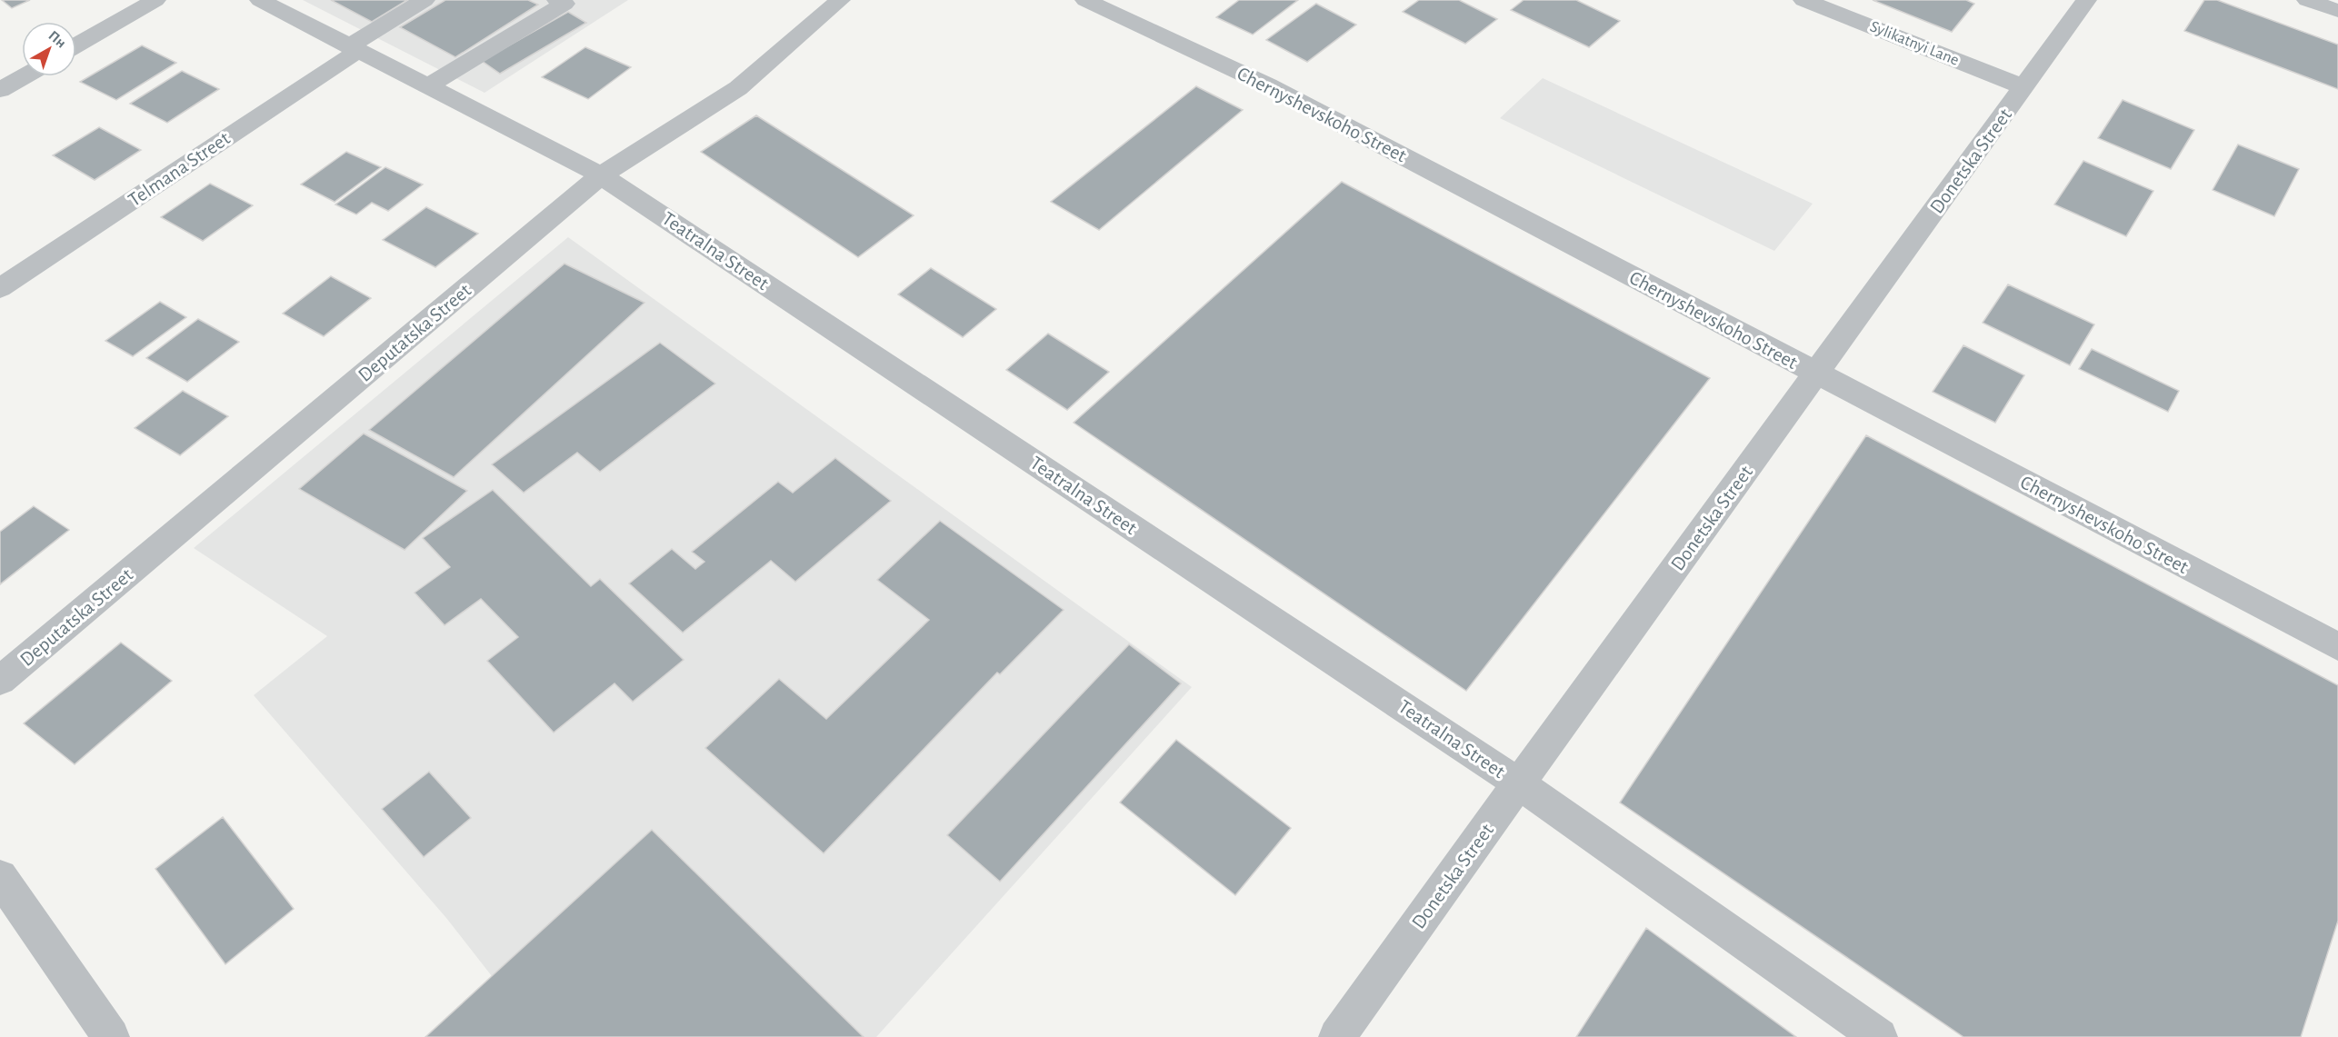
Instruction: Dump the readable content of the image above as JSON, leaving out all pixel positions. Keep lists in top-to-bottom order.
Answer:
{
  "streets": {
    "street": [
      "Sylikatnyi Lane",
      "Chernyshevskoho Street",
      "Donetska Street",
      "Telmana Street",
      "Teatralna Street",
      "Deputatska Street"
    ]
  },
  "crossings": [
    ["Sylikatnyi Lane", "Donetska Street"],
    ["Chernyshevskoho Street", "Donetska Street"],
    ["Donetska Street", "Teatralna Street"],
    ["Telmana Street", "Teatralna Street"],
    ["Teatralna Street", "Deputatska Street"]
  ],
  "north": "top right"
}
